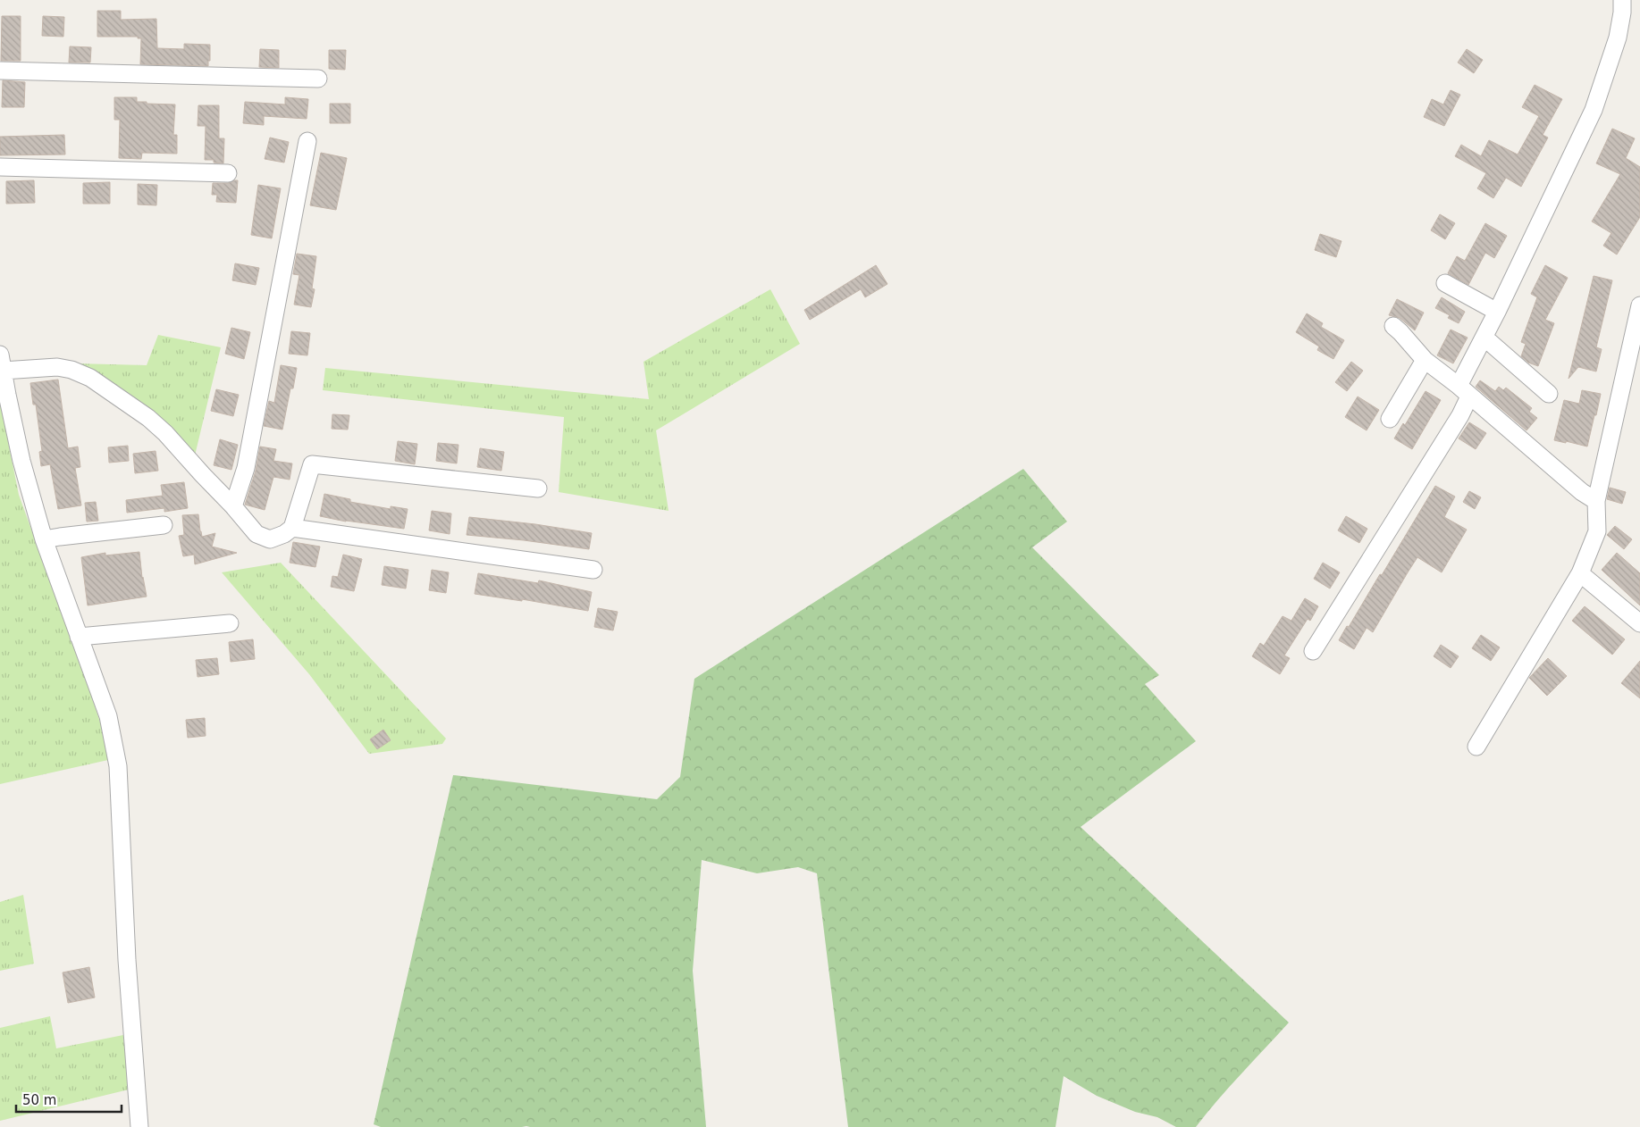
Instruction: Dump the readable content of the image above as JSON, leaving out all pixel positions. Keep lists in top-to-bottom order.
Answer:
{
  "scale_bar": "50 m"
}
